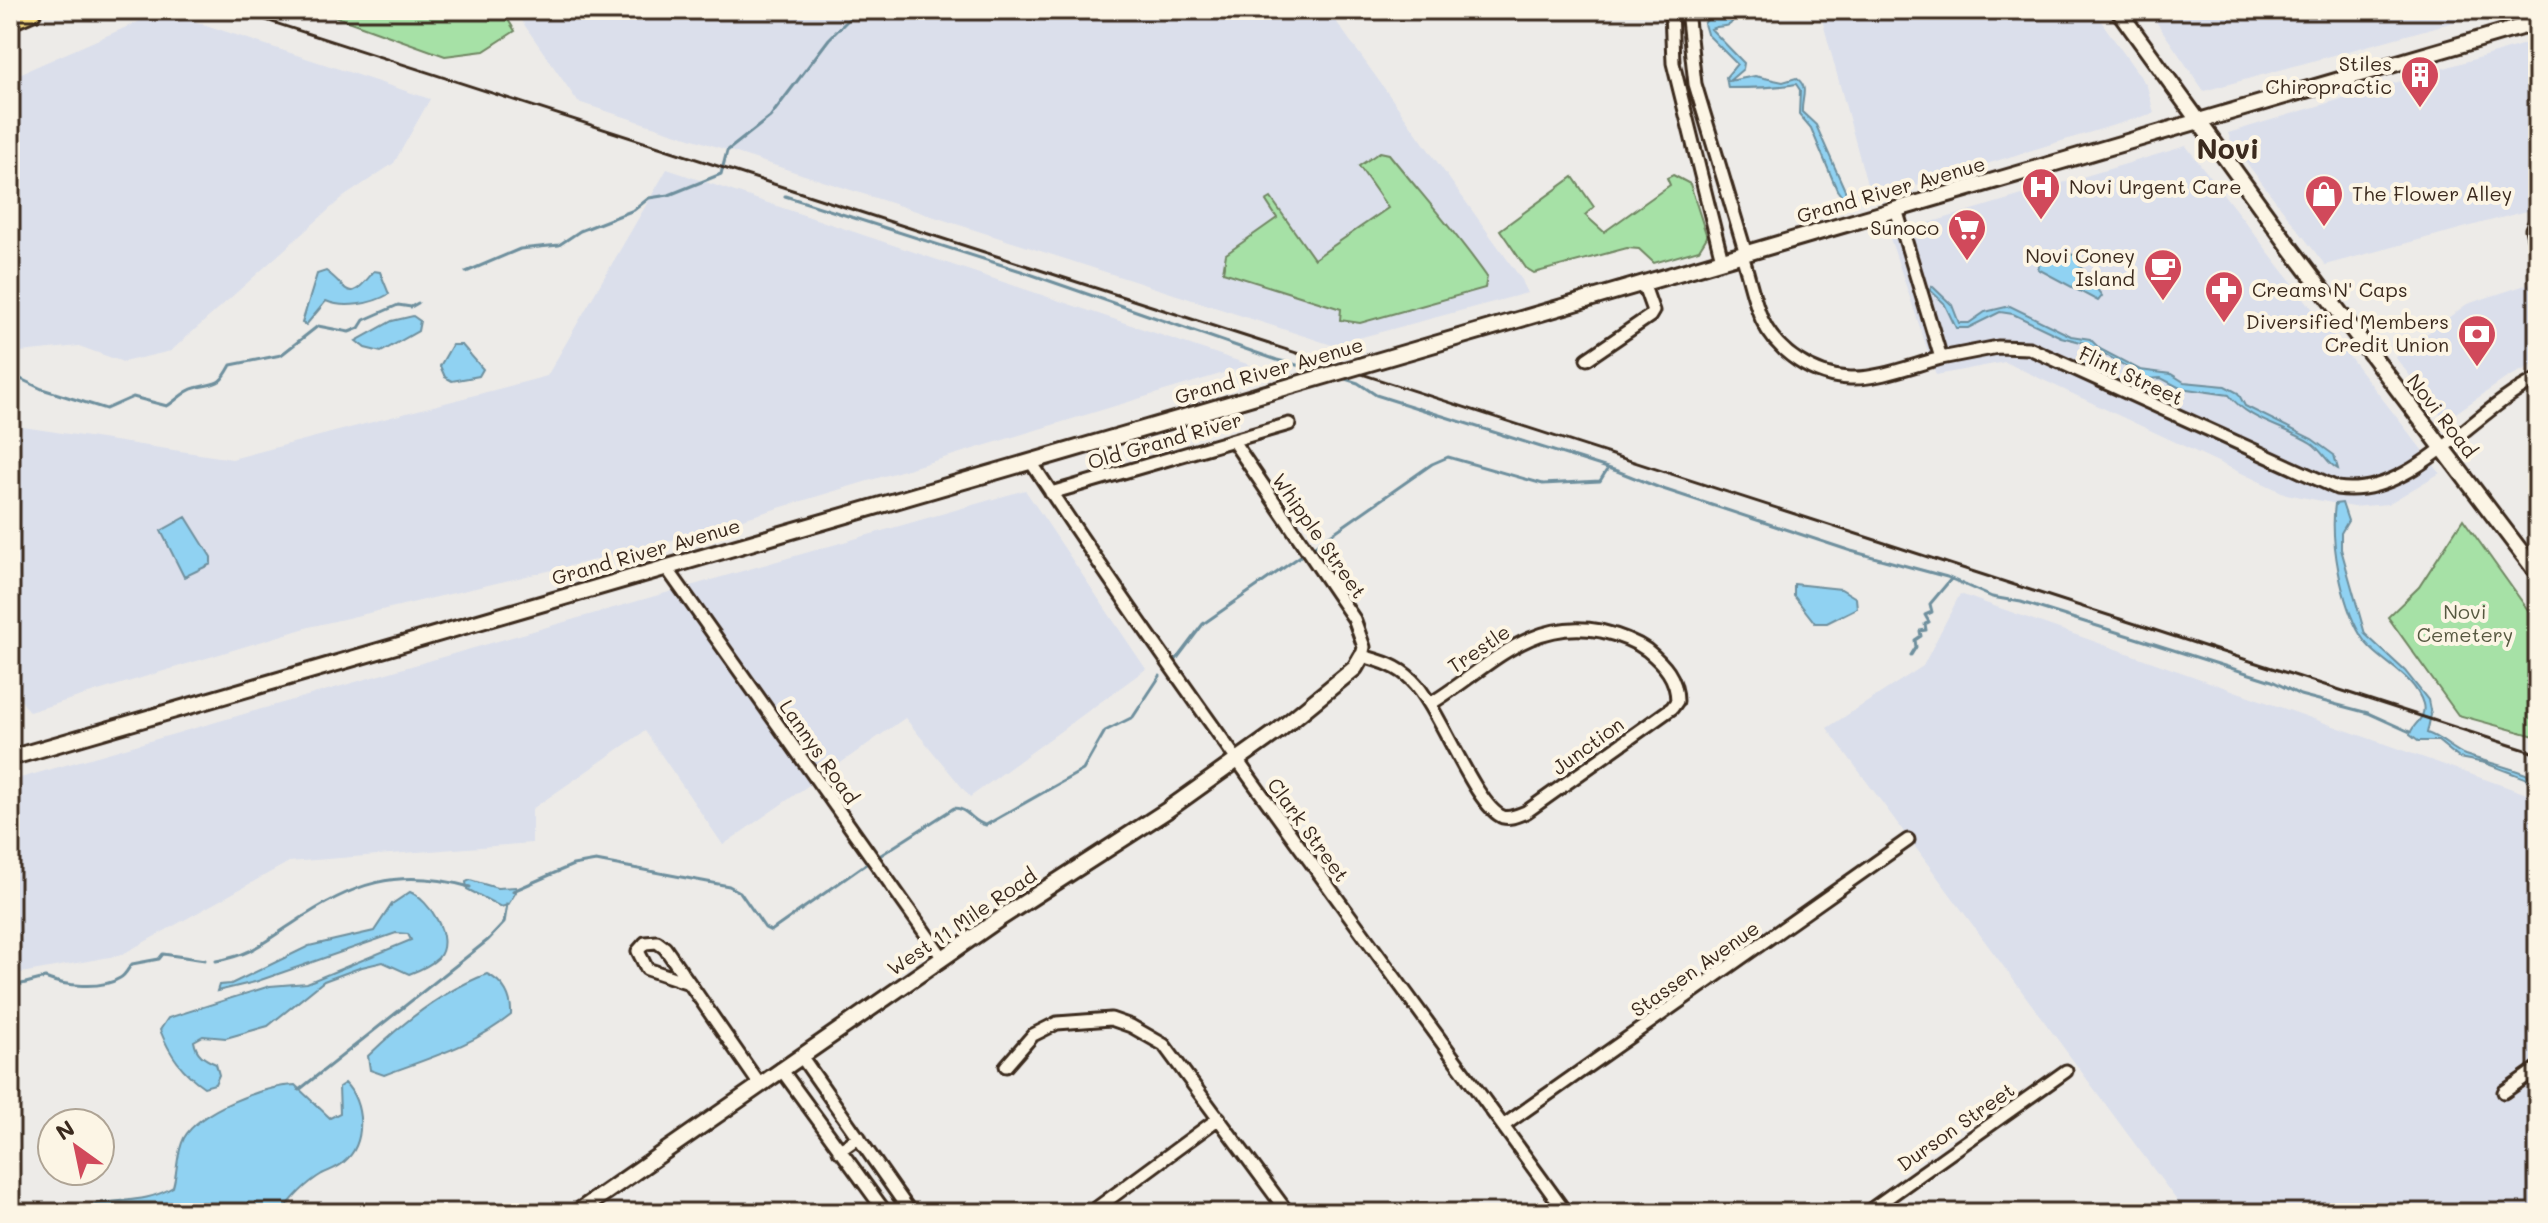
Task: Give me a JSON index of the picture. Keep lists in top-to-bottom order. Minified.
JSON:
{"streets":{"main road":["Grand River Avenue","Novi Road","West 11 Mile Road"],"street":["Flint Street","Old Grand River","Whipple Street","Trestle","Junction","Lannys Road","Clark Street","Stassen Avenue","Durson Street"]},"crossings":[["Grand River Avenue","Flint Street"],["Grand River Avenue","Novi Road"],["Grand River Avenue","Lannys Road"],["Grand River Avenue","Clark Street"],["Flint Street","Novi Road"],["Old Grand River","Whipple Street"],["Old Grand River","Clark Street"],["Whipple Street","West 11 Mile Road"],["Trestle","Junction"],["Lannys Road","West 11 Mile Road"],["Clark Street","West 11 Mile Road"],["Clark Street","Stassen Avenue"]],"districts":["Novi"],"parks":["Novi Cemetery"],"places":{"building":["Stiles Chiropractic"],"hospital":["Novi Urgent Care"],"shop":["The Flower Alley"],"supermarket":["Sunoco"],"cafe":["Novi Coney Island"],"pharmacy":["Creams N' Caps"],"bank":["Diversified Members Credit Union"]},"north":"top left"}
